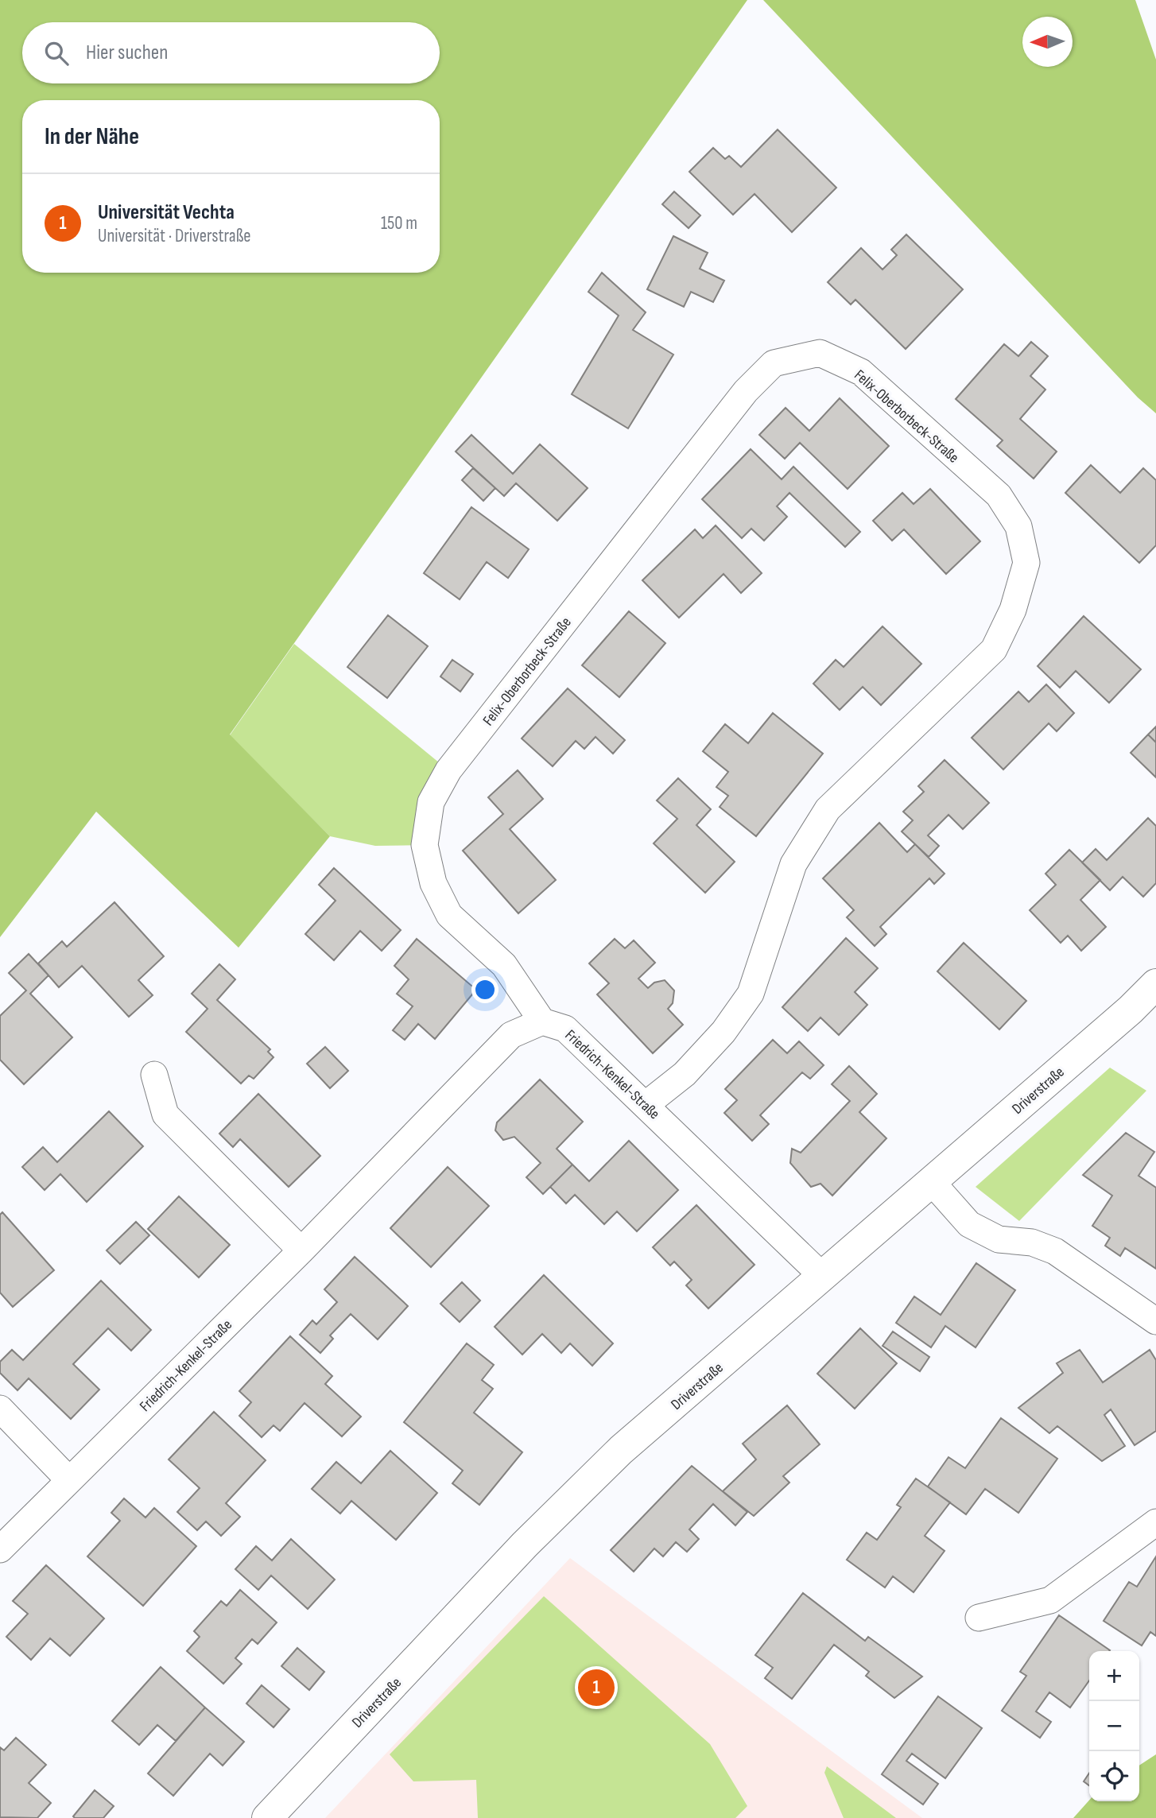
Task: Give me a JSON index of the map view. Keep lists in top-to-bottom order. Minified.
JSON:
{"streets":{"street":["Felix-Oberborbeck-Straße","Friedrich-Kenkel-Straße","Driverstraße"]},"crossings":[["Felix-Oberborbeck-Straße","Friedrich-Kenkel-Straße"],["Friedrich-Kenkel-Straße","Driverstraße"]],"north":"left","page":{"search":"Hier suchen","heading":"In der Nähe","list":[{"mark":"1","name":"Universität Vechta","note":"Universität · Driverstraße","value":"150 m"}],"map_buttons":["+","−"],"pins":"1"}}
